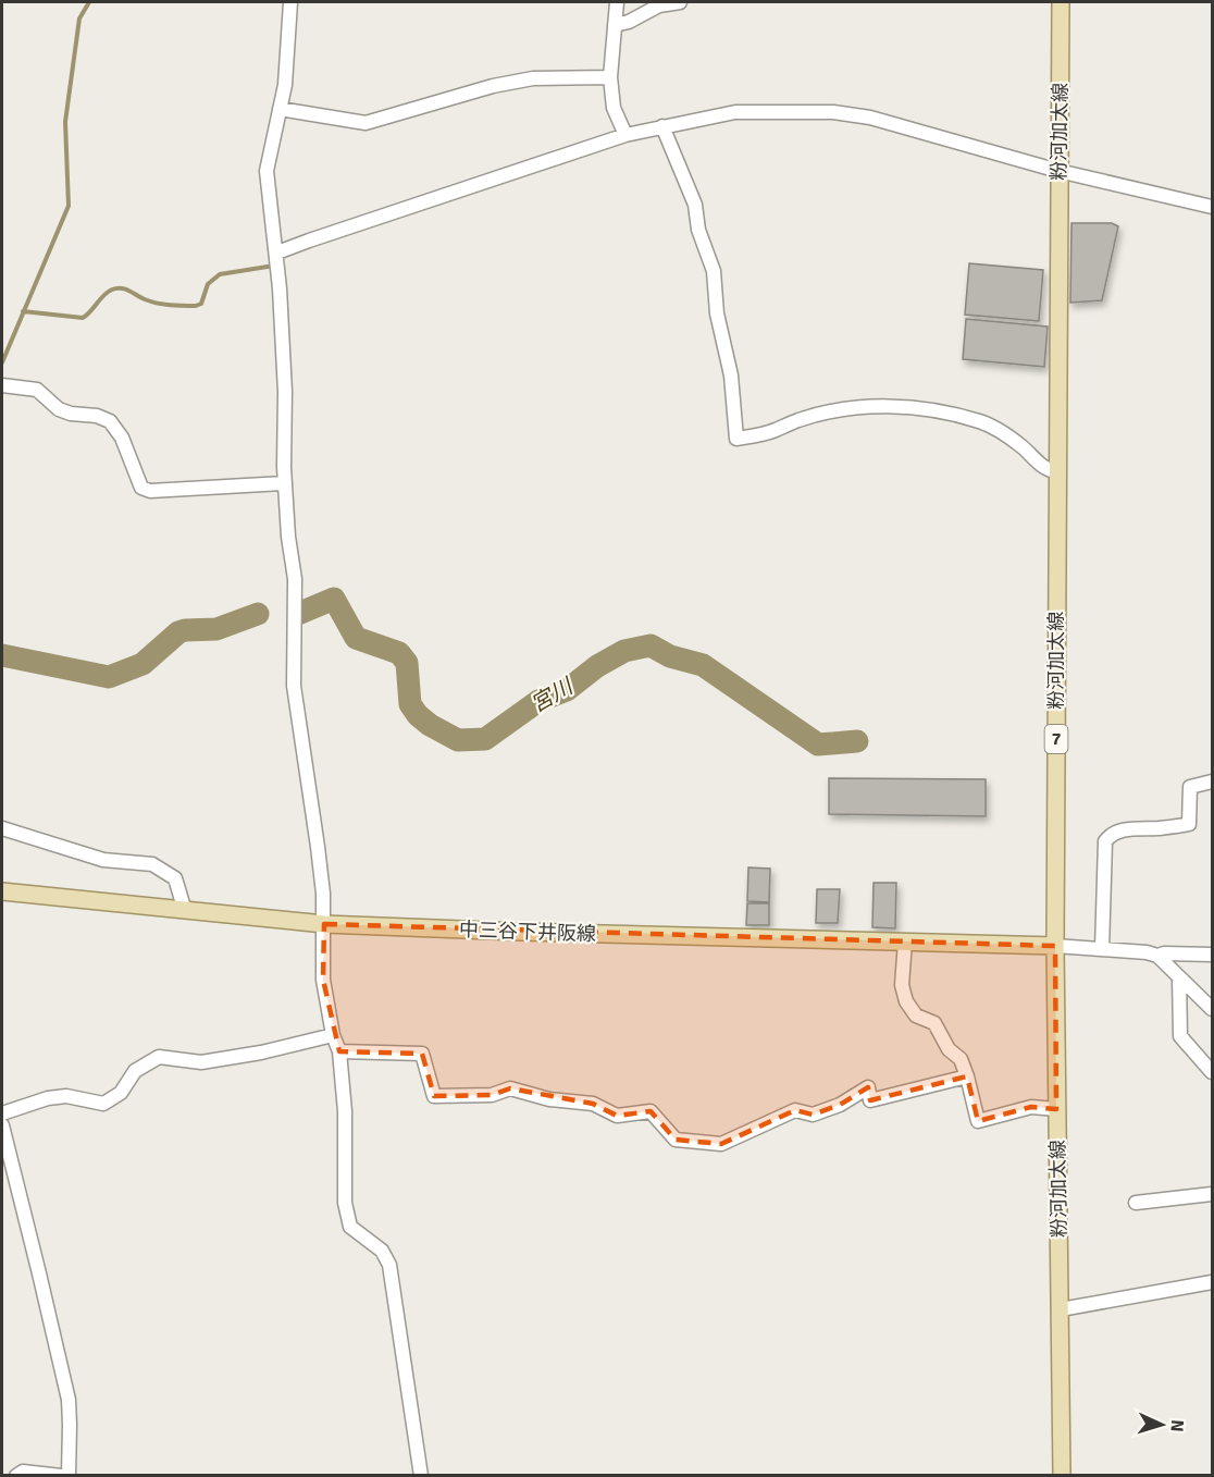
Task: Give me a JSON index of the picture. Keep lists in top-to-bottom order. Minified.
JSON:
{"streets":{"main road":["粉河加太線","7","中三谷下井阪線"]},"crossings":[["粉河加太線","中三谷下井阪線"]],"water":["宮川"],"north":"right"}
